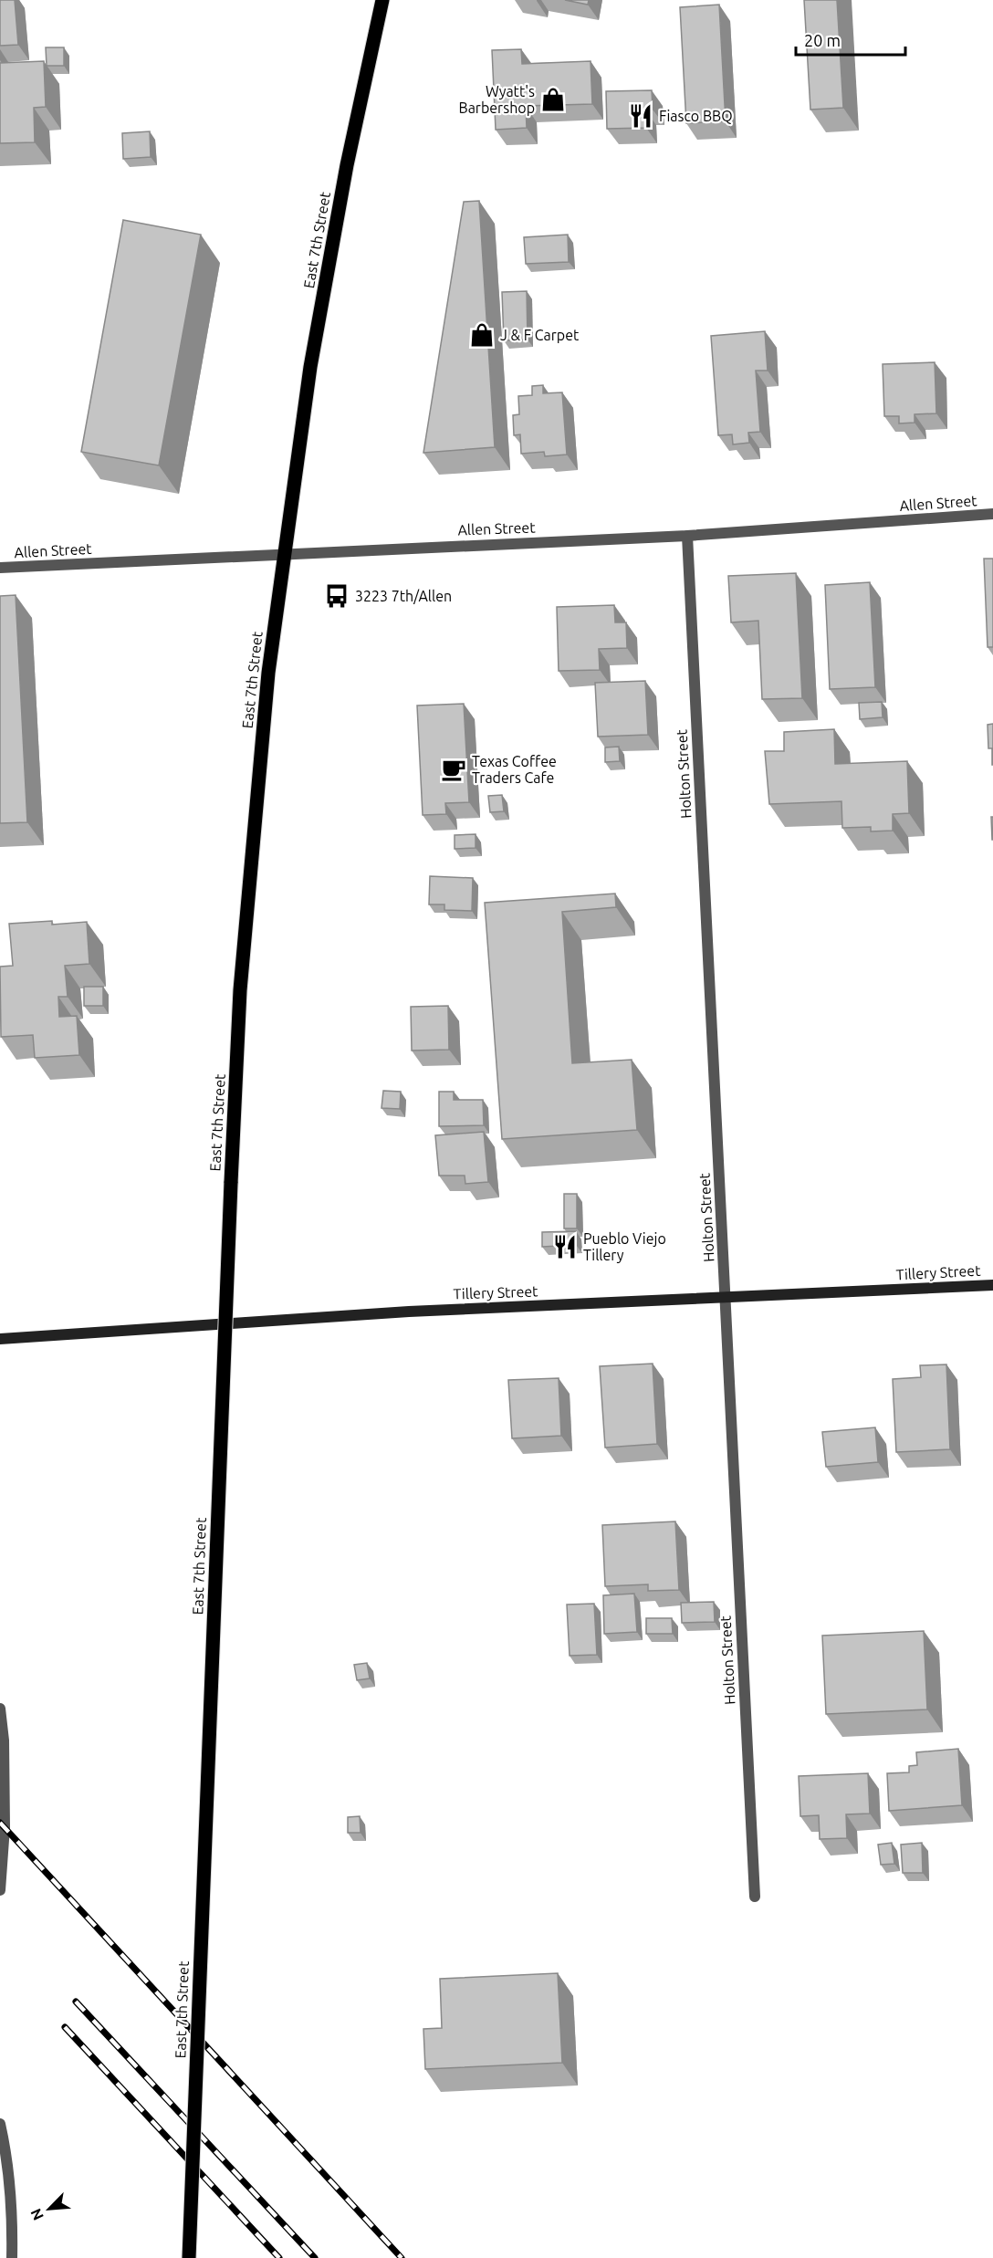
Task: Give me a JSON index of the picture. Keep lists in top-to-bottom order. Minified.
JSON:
{"streets":{"main road":["East 7th Street"],"street":["Allen Street","Holton Street","Tillery Street"]},"crossings":[["East 7th Street","Allen Street"],["Allen Street","Holton Street"],["Holton Street","Tillery Street"]],"places":{"shop":["Wyatt's Barbershop","J & F Carpet"],"restaurant":["Fiasco BBQ","Pueblo Viejo Tillery"],"bus stop":["3223 7th/Allen"],"cafe":["Texas Coffee Traders Cafe"]},"scale_bar":"20 m","north":"bottom left"}
